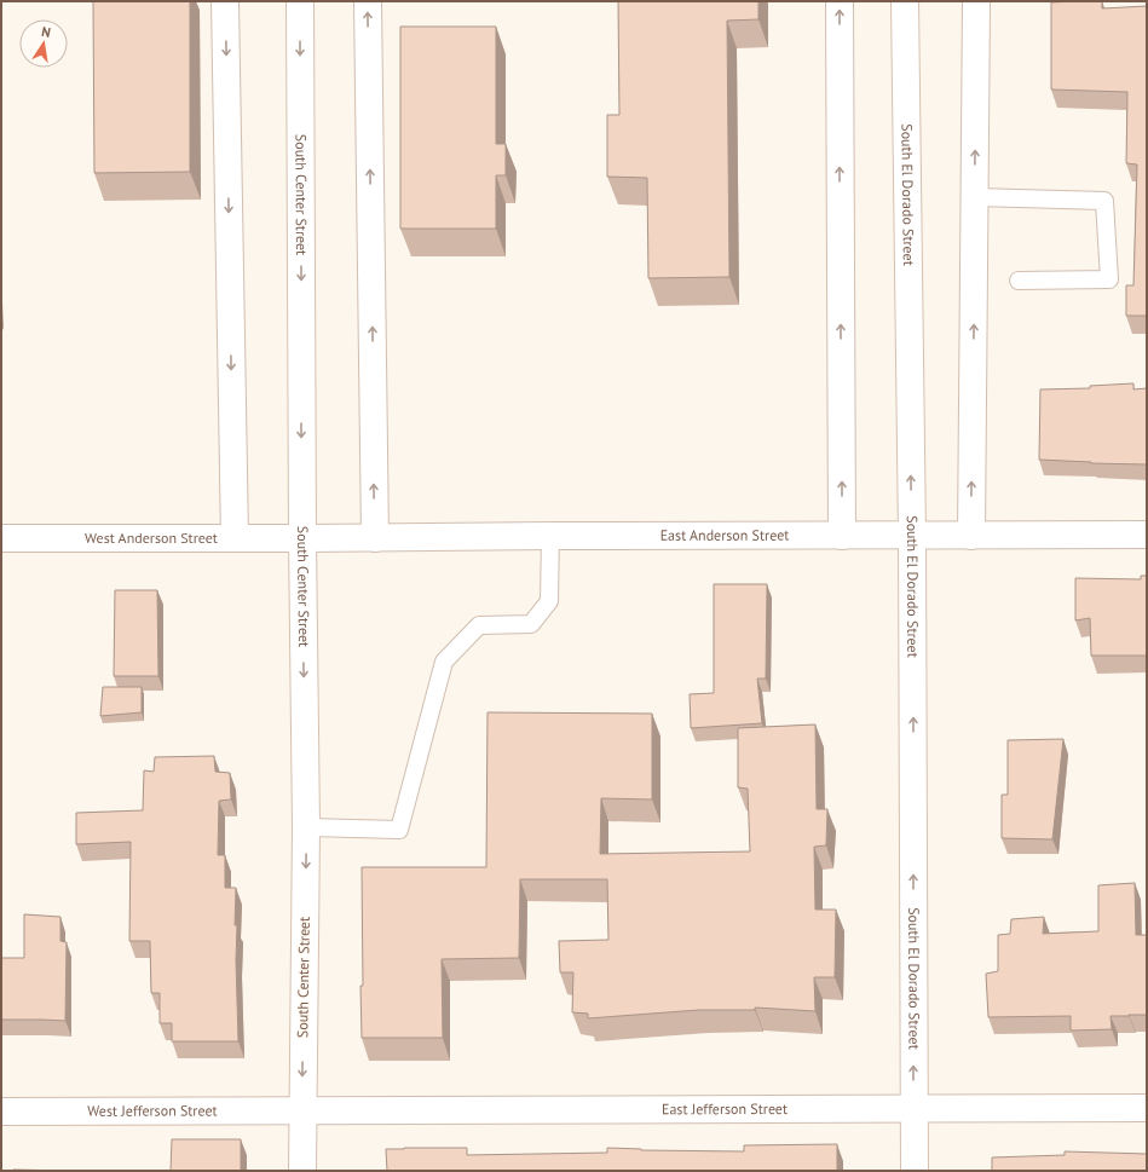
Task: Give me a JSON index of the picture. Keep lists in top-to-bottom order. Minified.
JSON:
{"streets":{"street":["South Center Street","South El Dorado Street","East Anderson Street","West Anderson Street","East Jefferson Street","West Jefferson Street"]},"crossings":[["South Center Street","East Anderson Street"],["South Center Street","West Anderson Street"],["South Center Street","East Jefferson Street"],["South Center Street","West Jefferson Street"],["South El Dorado Street","East Anderson Street"],["South El Dorado Street","East Jefferson Street"],["East Anderson Street","West Anderson Street"],["East Jefferson Street","West Jefferson Street"]],"north":"top"}
